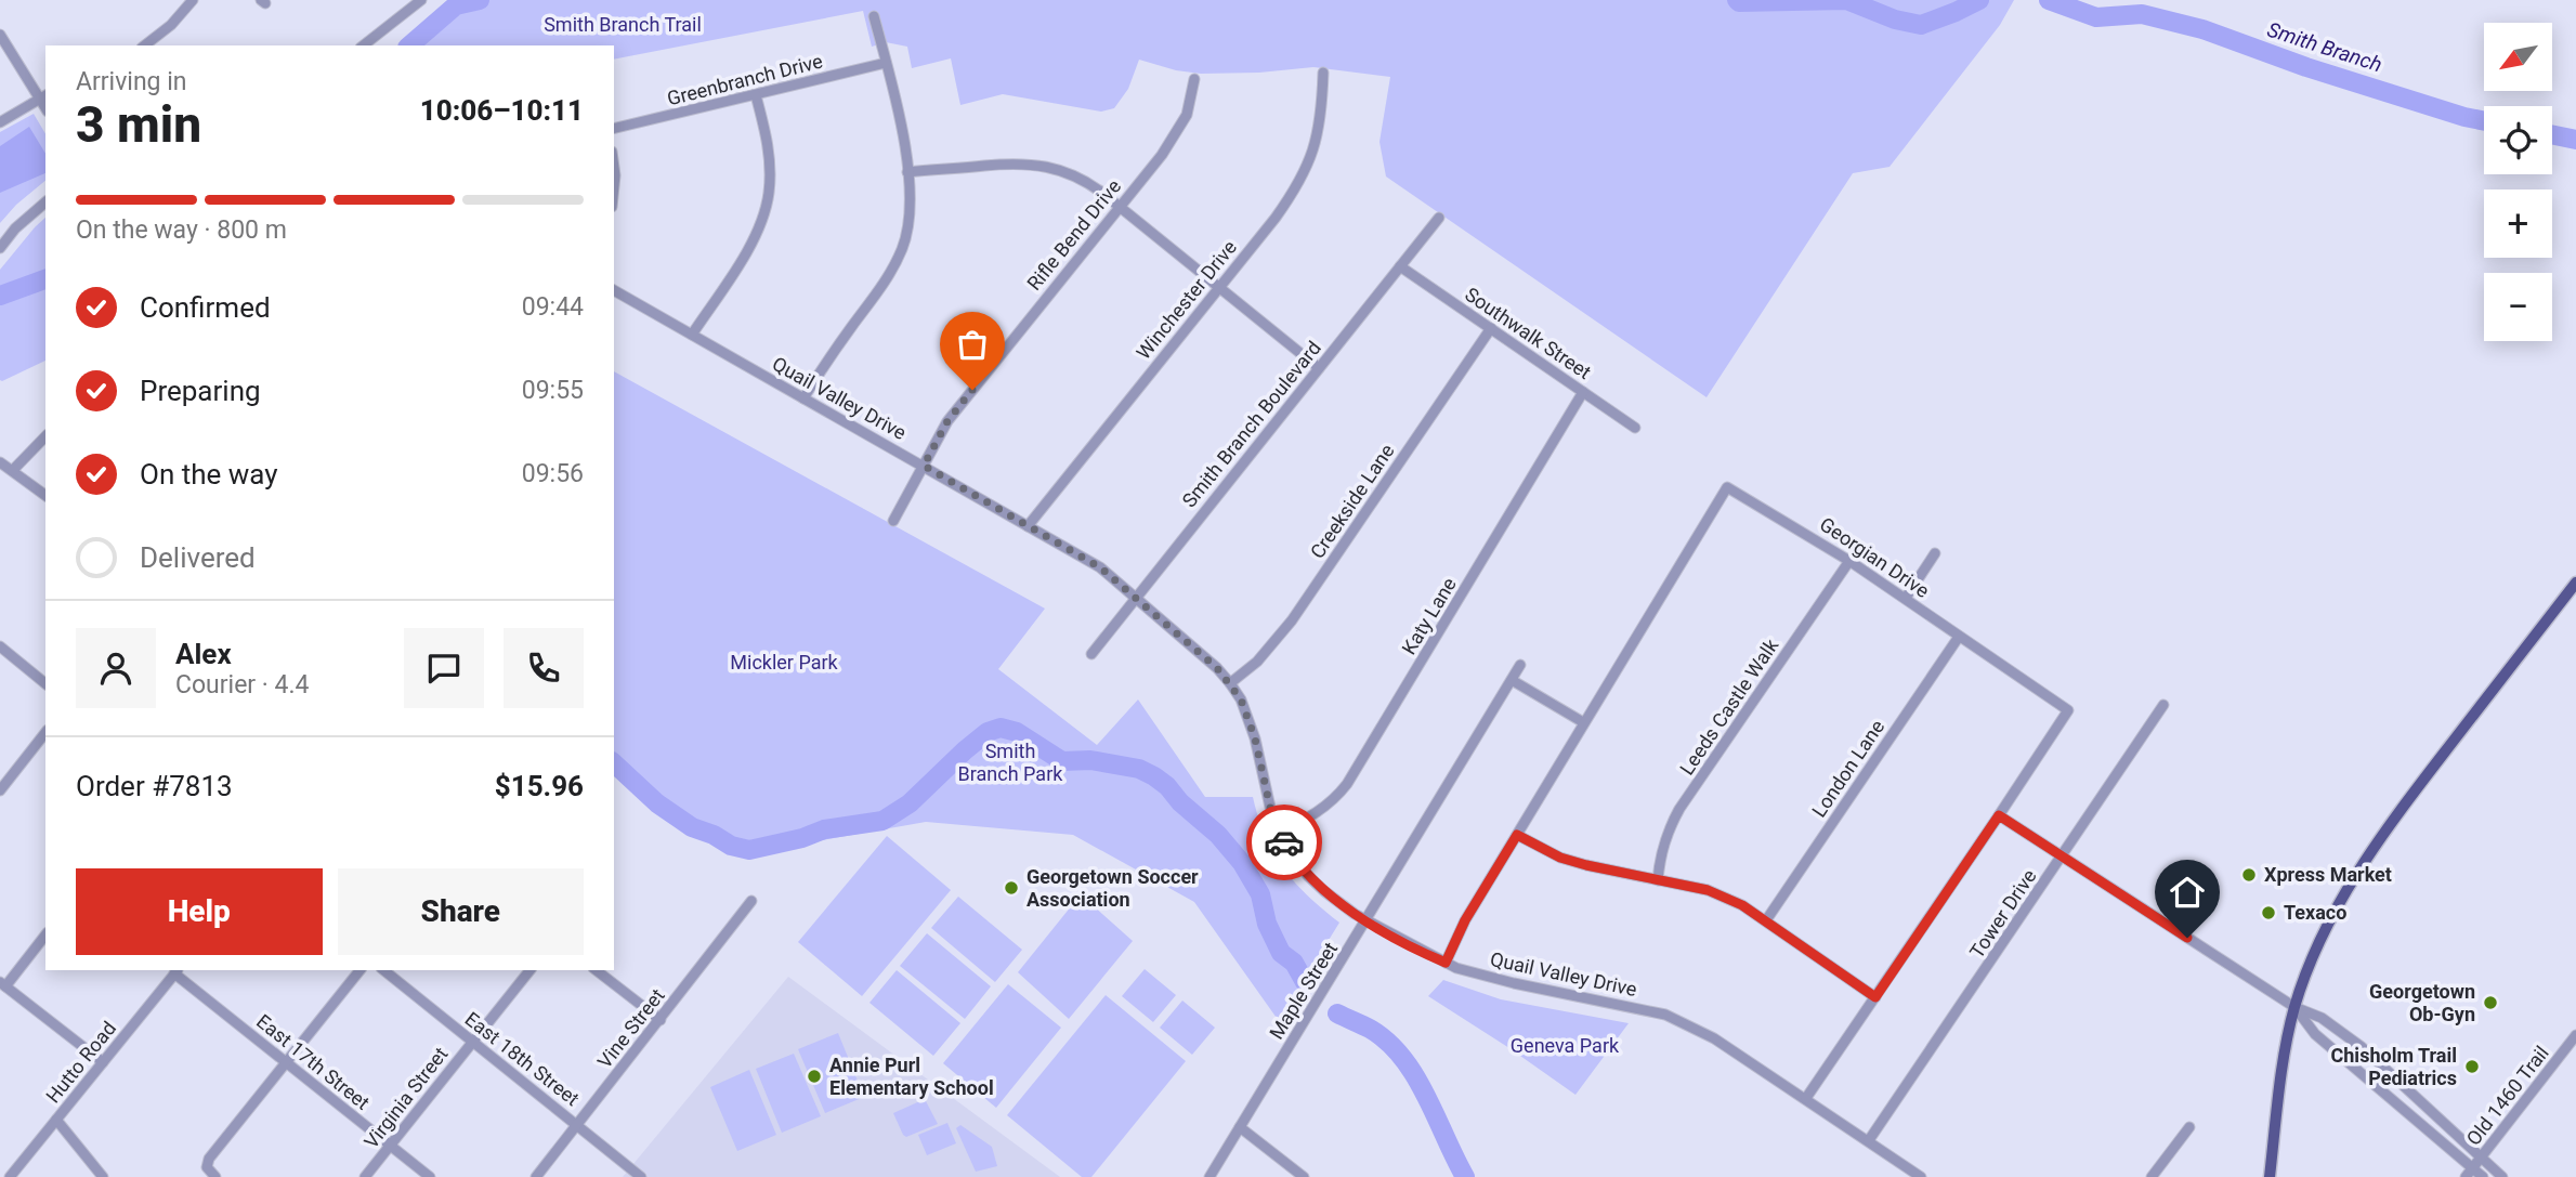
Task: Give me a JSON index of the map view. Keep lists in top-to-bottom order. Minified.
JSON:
{"streets":{"street":["Greenbranch Drive","Rifle Bend Drive","Winchester Drive","Southwalk Street","Quail Valley Drive","Smith Branch Boulevard","Creekside Lane","Georgian Drive","Katy Lane","Leeds Castle Walk","London Lane","Tower Drive","Maple Street","Vine Street","East 18th Street","Hutto Road","East 17th Street","Old 1460 Trail","Virginia Street"]},"crossings":[["Rifle Bend Drive","Quail Valley Drive"],["Winchester Drive","Quail Valley Drive"],["Southwalk Street","Smith Branch Boulevard"],["Southwalk Street","Creekside Lane"],["Southwalk Street","Katy Lane"],["Quail Valley Drive","Smith Branch Boulevard"],["Quail Valley Drive","Creekside Lane"],["Quail Valley Drive","Georgian Drive"],["Quail Valley Drive","Katy Lane"],["Quail Valley Drive","Tower Drive"],["Quail Valley Drive","Maple Street"],["Georgian Drive","Leeds Castle Walk"],["Georgian Drive","London Lane"],["Vine Street","East 18th Street"],["East 18th Street","Virginia Street"],["Hutto Road","East 17th Street"],["East 17th Street","Virginia Street"]],"water":["Smith Branch"],"parks":["Smith Branch Trail","Mickler Park","Smith Branch Park","Geneva Park"],"places":["Xpress Market","Georgetown Soccer Association","Texaco","Georgetown Ob-Gyn","Chisholm Trail Pediatrics","Annie Purl Elementary School"],"north":"bottom left","page":{"map_buttons":["+","−"],"heading":["3 min","Arriving in","10:06–10:11"],"panel":["Alex","Courier · 4.4","Order #7813","$15.96"],"bar":"On the way · 800 m","list":[["Confirmed","09:44"],["Preparing","09:55"],["On the way","09:56"],"Delivered"],"buttons":["Help","Share"]}}
